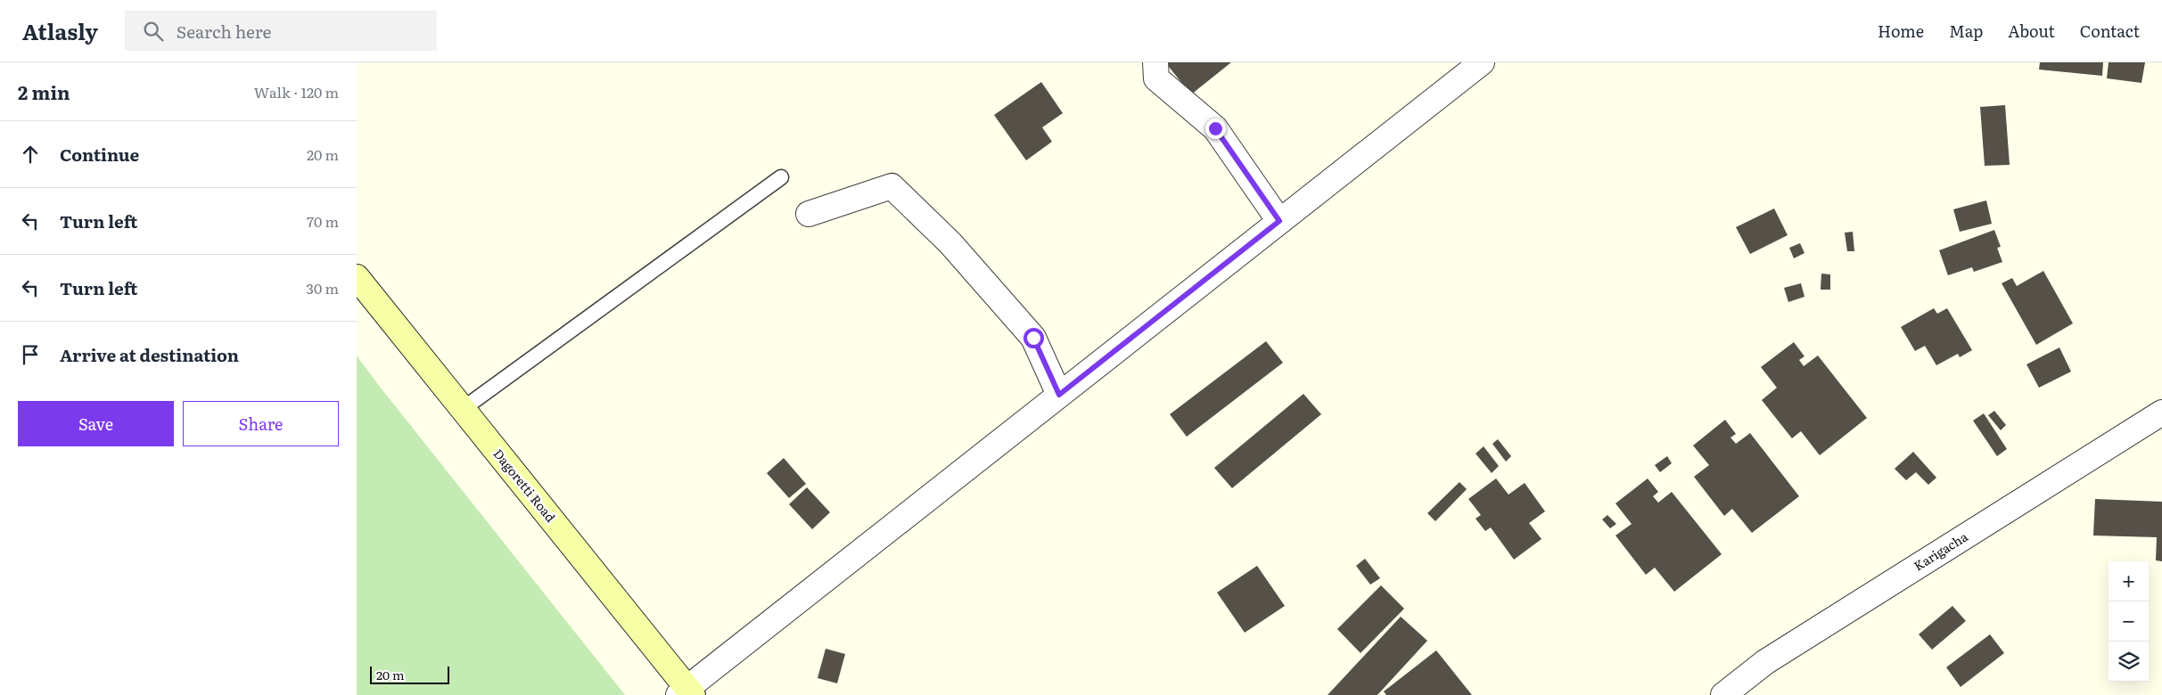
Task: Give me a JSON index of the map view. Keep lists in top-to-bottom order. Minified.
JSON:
{"streets":{"main road":["Dagoretti Road"],"street":["Karigacha"]},"scale_bar":"20 m","page":{"header":"Atlasly","search":"Search here","nav":["Home","Map","About","Contact"],"heading":["2 min","Walk · 120 m"],"list":[["Continue","20 m"],["Turn left","70 m"],["Turn left","30 m"],"Arrive at destination"],"buttons":["Save","Share"],"map_buttons":["+","−"],"scale":"20 m"}}
